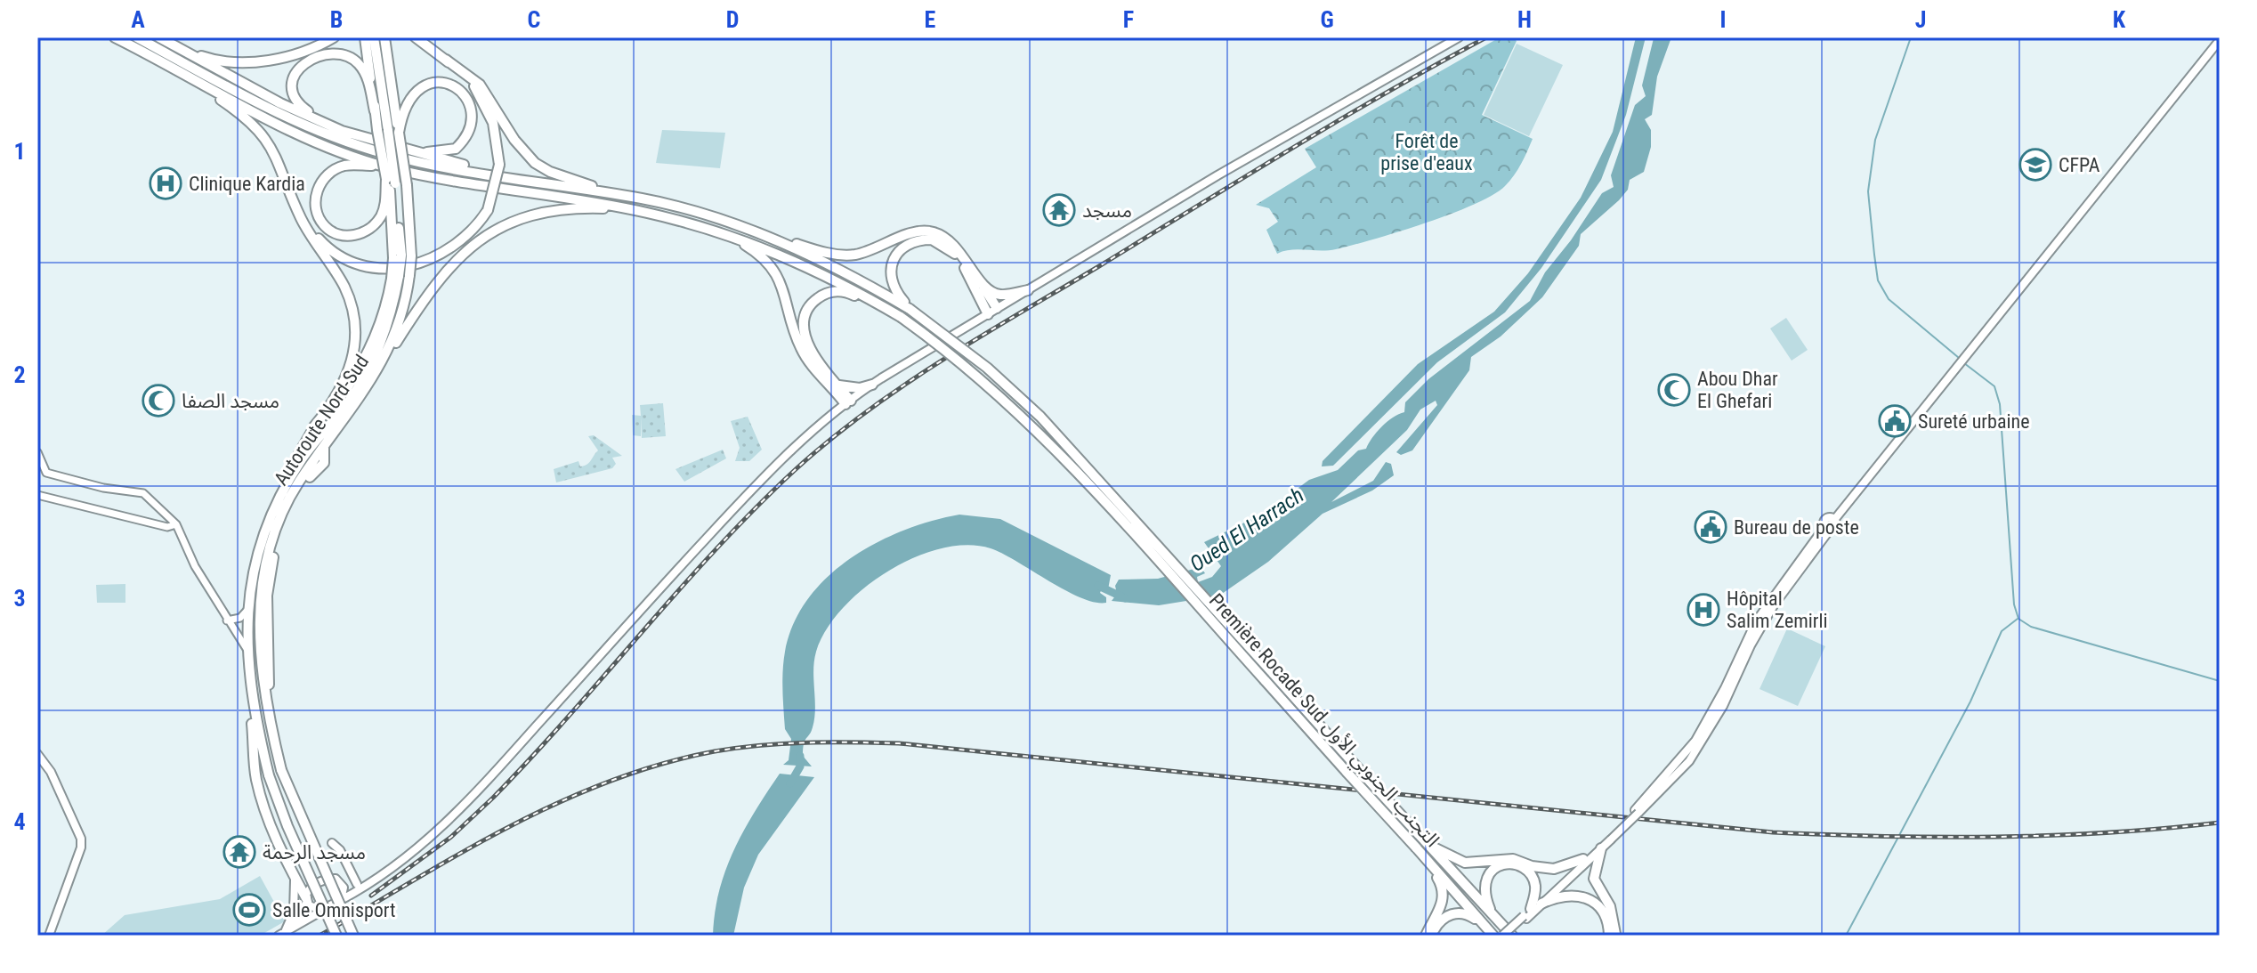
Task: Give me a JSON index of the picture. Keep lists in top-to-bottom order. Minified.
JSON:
{"streets":{"highway":["Autoroute Nord-Sud","Première Rocade Sud التجنب الجنوبي الأول"]},"water":["Oued El Harrach"],"parks":["Forêt de prise d'eaux"],"places":{"school or university":["CFPA"],"hospital":["Clinique Kardia","Hôpital Salim Zemirli"],"temple":["مسجد","مسجد الرحمة"],"mosque":["Abou Dhar El Ghefari","مسجد الصفا"],"public building":["Sureté urbaine","Bureau de poste"],"sports":["Salle Omnisport"]},"grid":{"columns":["A","B","C","D","E","F","G","H","I","J","K"],"rows":["1","2","3","4"]}}
